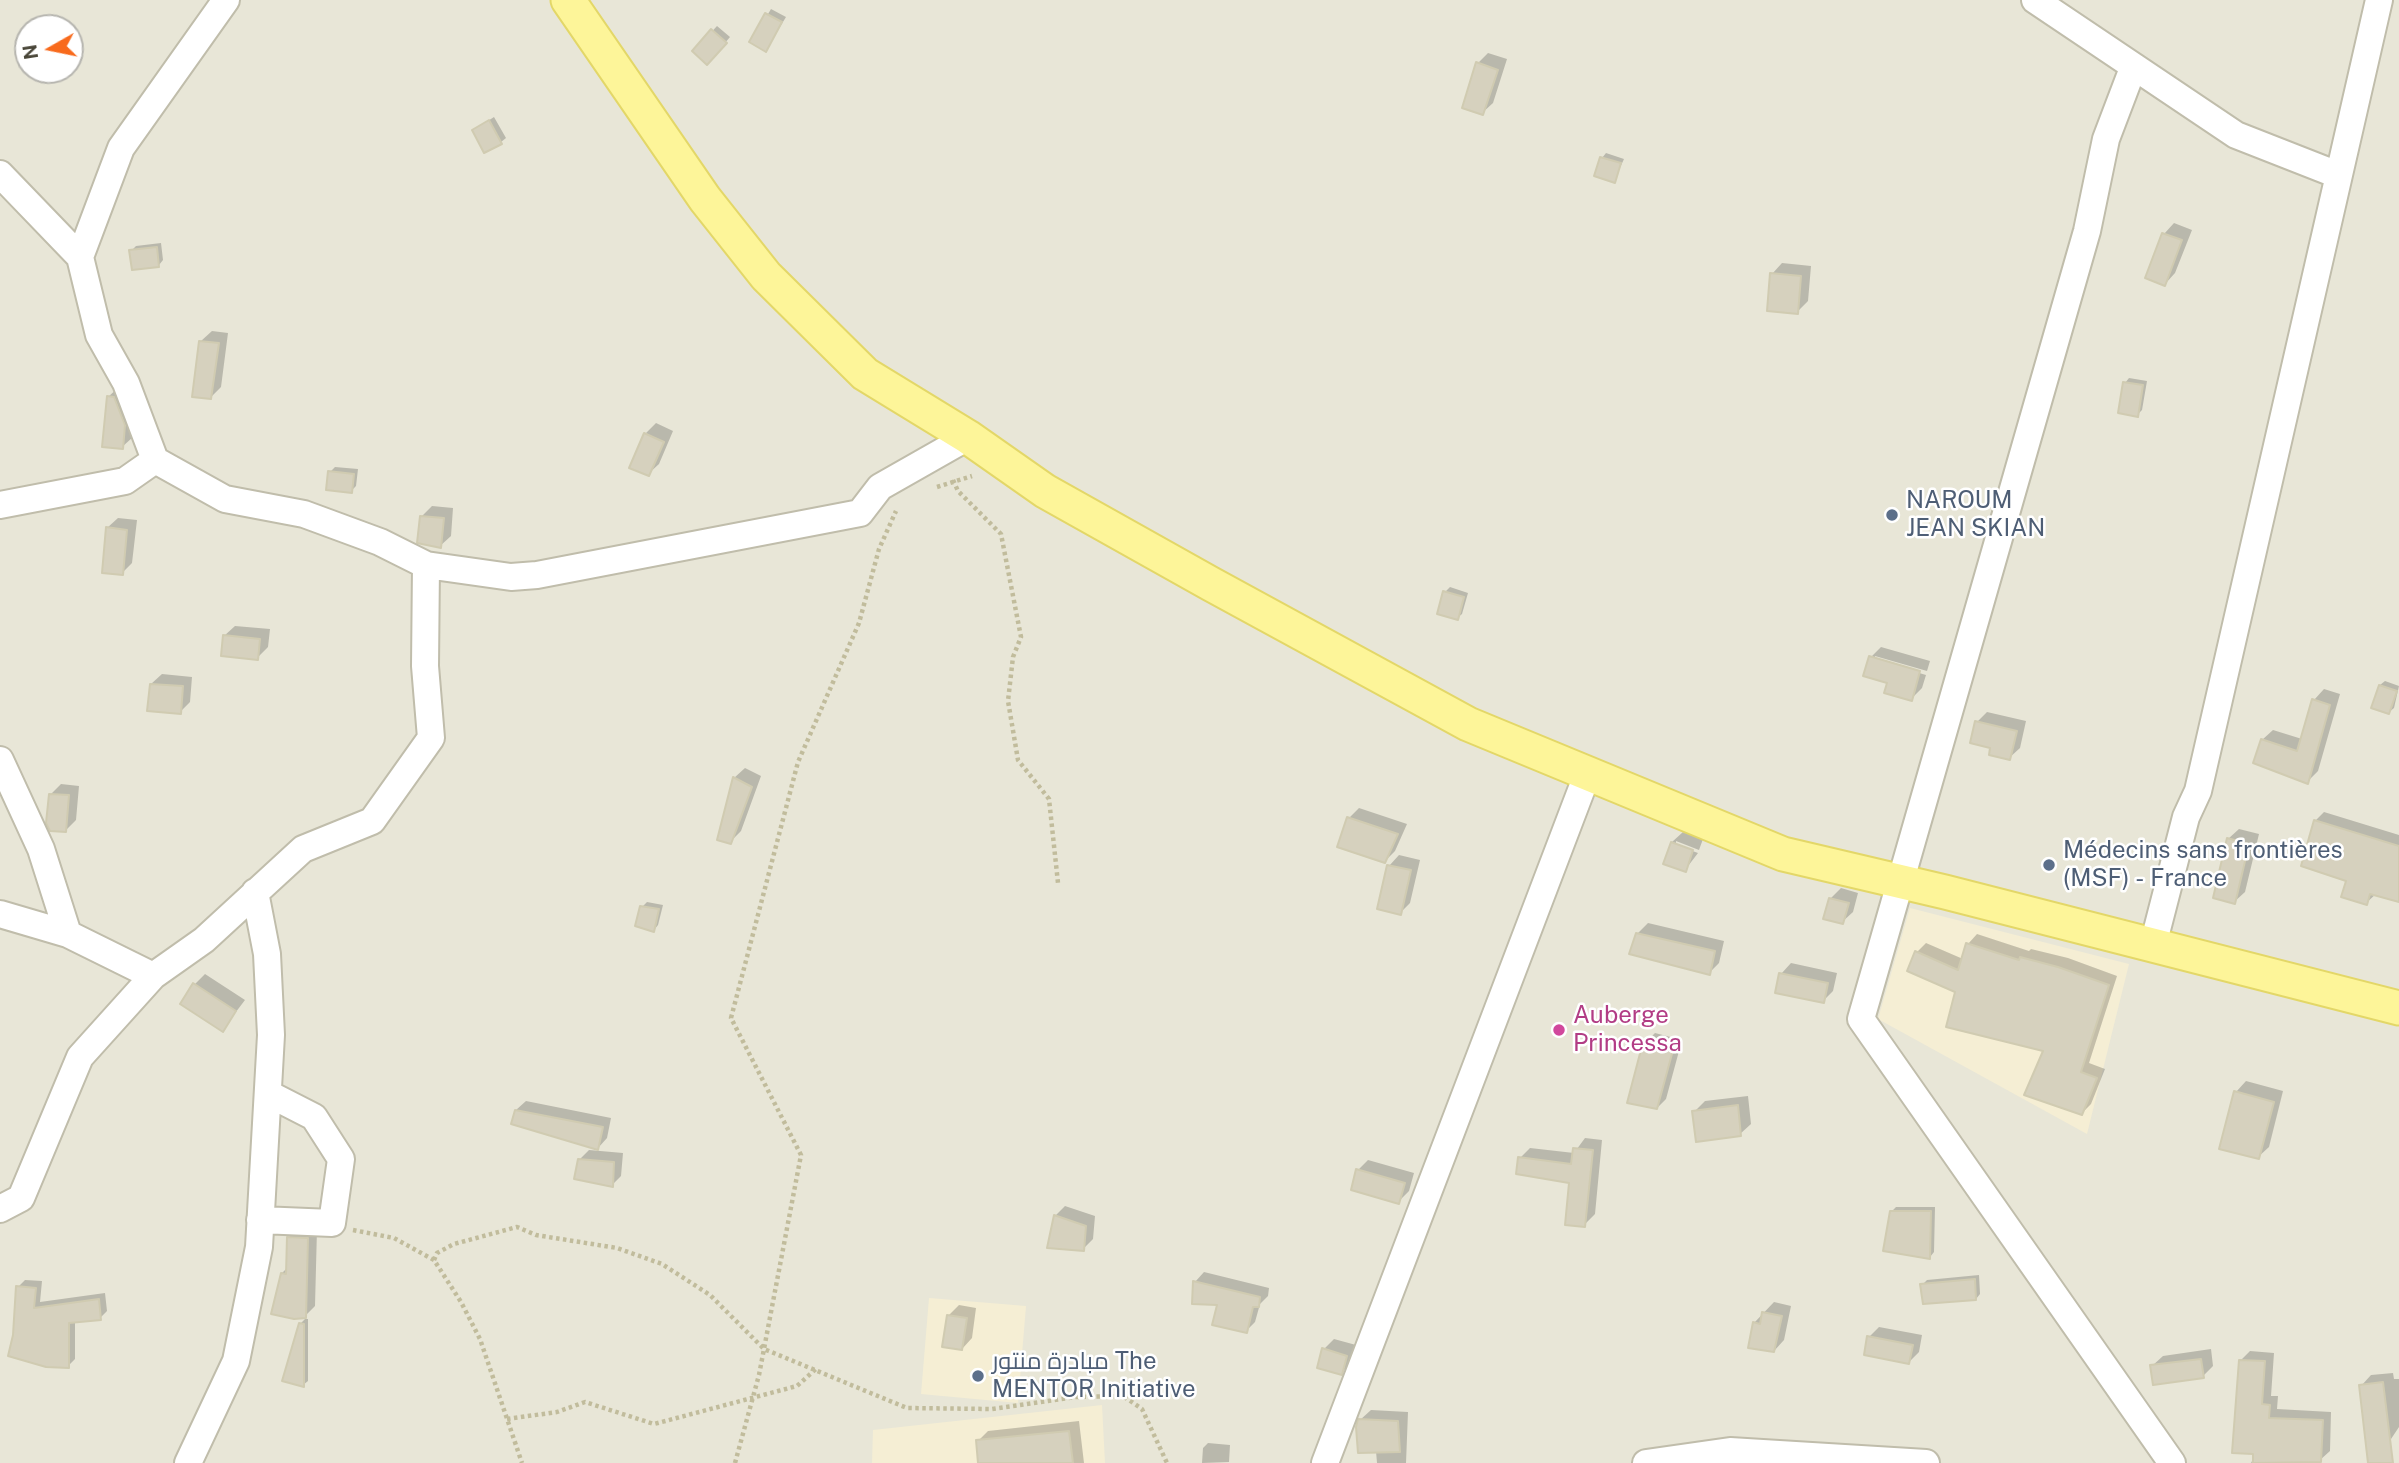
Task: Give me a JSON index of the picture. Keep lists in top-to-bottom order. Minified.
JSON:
{"places":["NAROUM JEAN SKIAN","Médecins sans frontières (MSF) - France","Auberge Princessa","مبادرة منتور The MENTOR Initiative"],"north":"left"}
